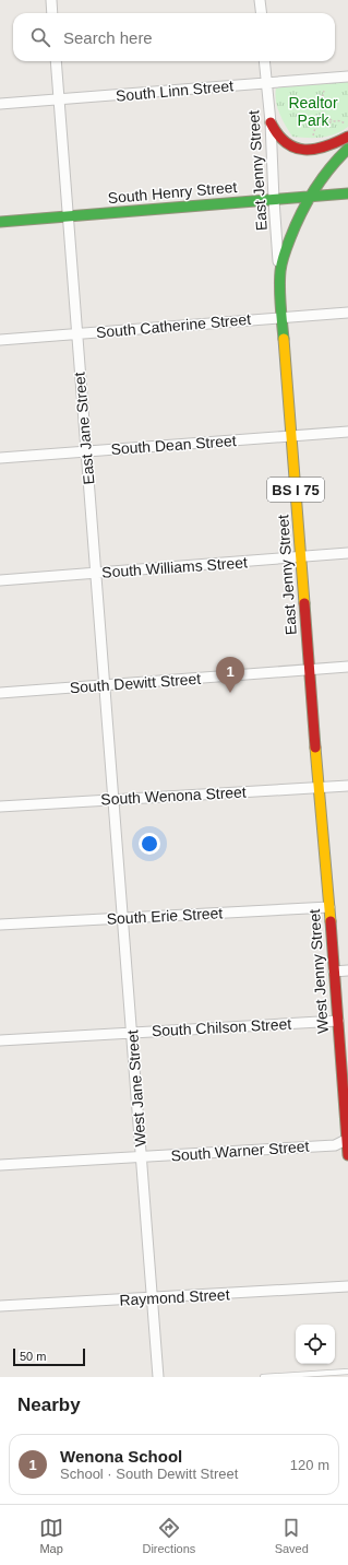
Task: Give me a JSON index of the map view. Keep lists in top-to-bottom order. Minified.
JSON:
{"streets":{"main road":["East Jenny Street","South Henry Street","BS I 75","West Jenny Street"],"street":["South Linn Street","South Catherine Street","East Jane Street","South Dean Street","South Williams Street","South Dewitt Street","South Wenona Street","South Erie Street","South Chilson Street","West Jane Street","South Warner Street","Raymond Street"]},"crossings":[["South Linn Street","East Jenny Street"],["South Linn Street","East Jane Street"],["East Jenny Street","South Henry Street"],["East Jenny Street","South Catherine Street"],["East Jenny Street","South Dean Street"],["East Jenny Street","BS I 75"],["East Jenny Street","South Williams Street"],["East Jenny Street","South Dewitt Street"],["East Jenny Street","South Wenona Street"],["East Jenny Street","West Jenny Street"],["South Henry Street","East Jane Street"],["South Henry Street","BS I 75"],["South Catherine Street","East Jane Street"],["East Jane Street","South Dean Street"],["East Jane Street","South Williams Street"],["East Jane Street","South Dewitt Street"],["East Jane Street","South Wenona Street"],["East Jane Street","West Jane Street"],["South Wenona Street","West Jenny Street"],["South Wenona Street","West Jane Street"],["South Erie Street","West Jenny Street"],["South Erie Street","West Jane Street"],["West Jenny Street","South Chilson Street"],["West Jenny Street","South Warner Street"],["South Chilson Street","West Jane Street"],["West Jane Street","South Warner Street"],["West Jane Street","Raymond Street"]],"parks":["Realtor Park"],"scale_bar":"50 m","page":{"search":"Search here","pins":"1","scale":"50 m","heading":"Nearby","list":[{"mark":"1","name":"Wenona School","note":"School · South Dewitt Street","value":"120 m"}],"nav":["Map","Directions","Saved"]}}
